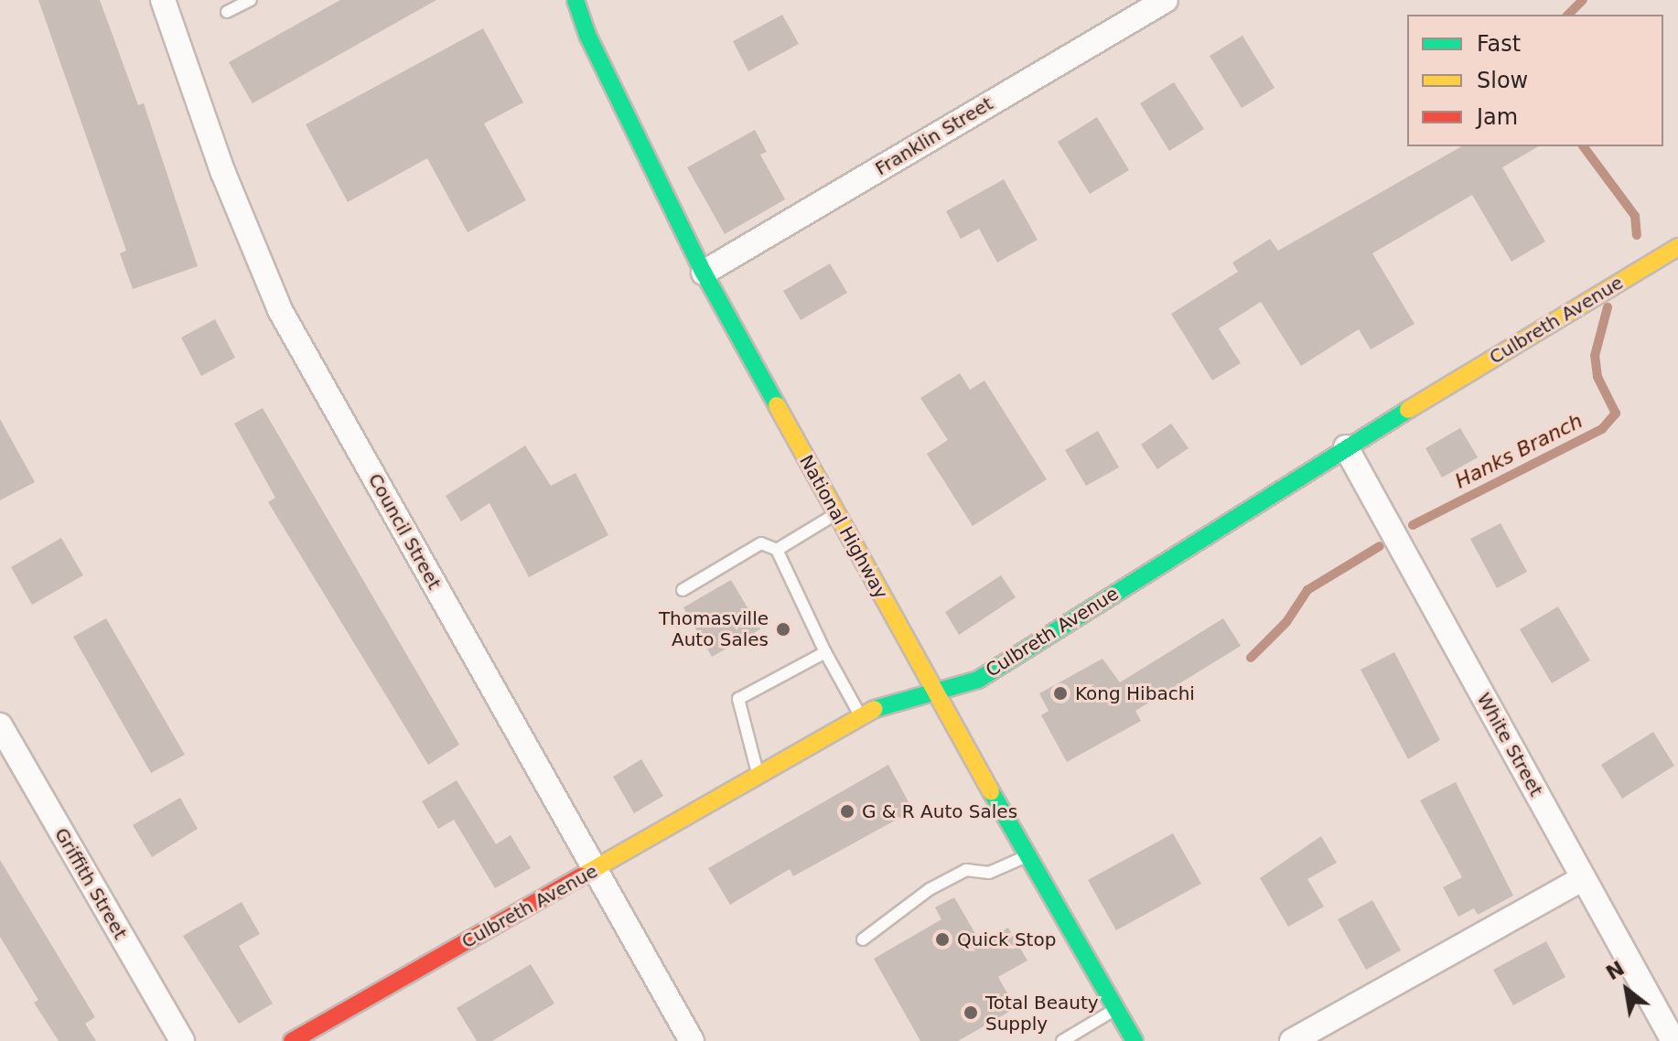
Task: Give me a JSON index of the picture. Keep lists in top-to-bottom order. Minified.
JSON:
{"streets":{"street":["Franklin Street","Culbreth Avenue","National Highway","Council Street","White Street","Griffith Street"]},"crossings":[["Franklin Street","National Highway"],["Culbreth Avenue","National Highway"],["Culbreth Avenue","Council Street"],["Culbreth Avenue","White Street"]],"water":["Hanks Branch"],"places":["Thomasville Auto Sales","Kong Hibachi","G & R Auto Sales","Quick Stop","Total Beauty Supply"],"legend":["Fast","Slow","Jam"],"north":"top left"}
